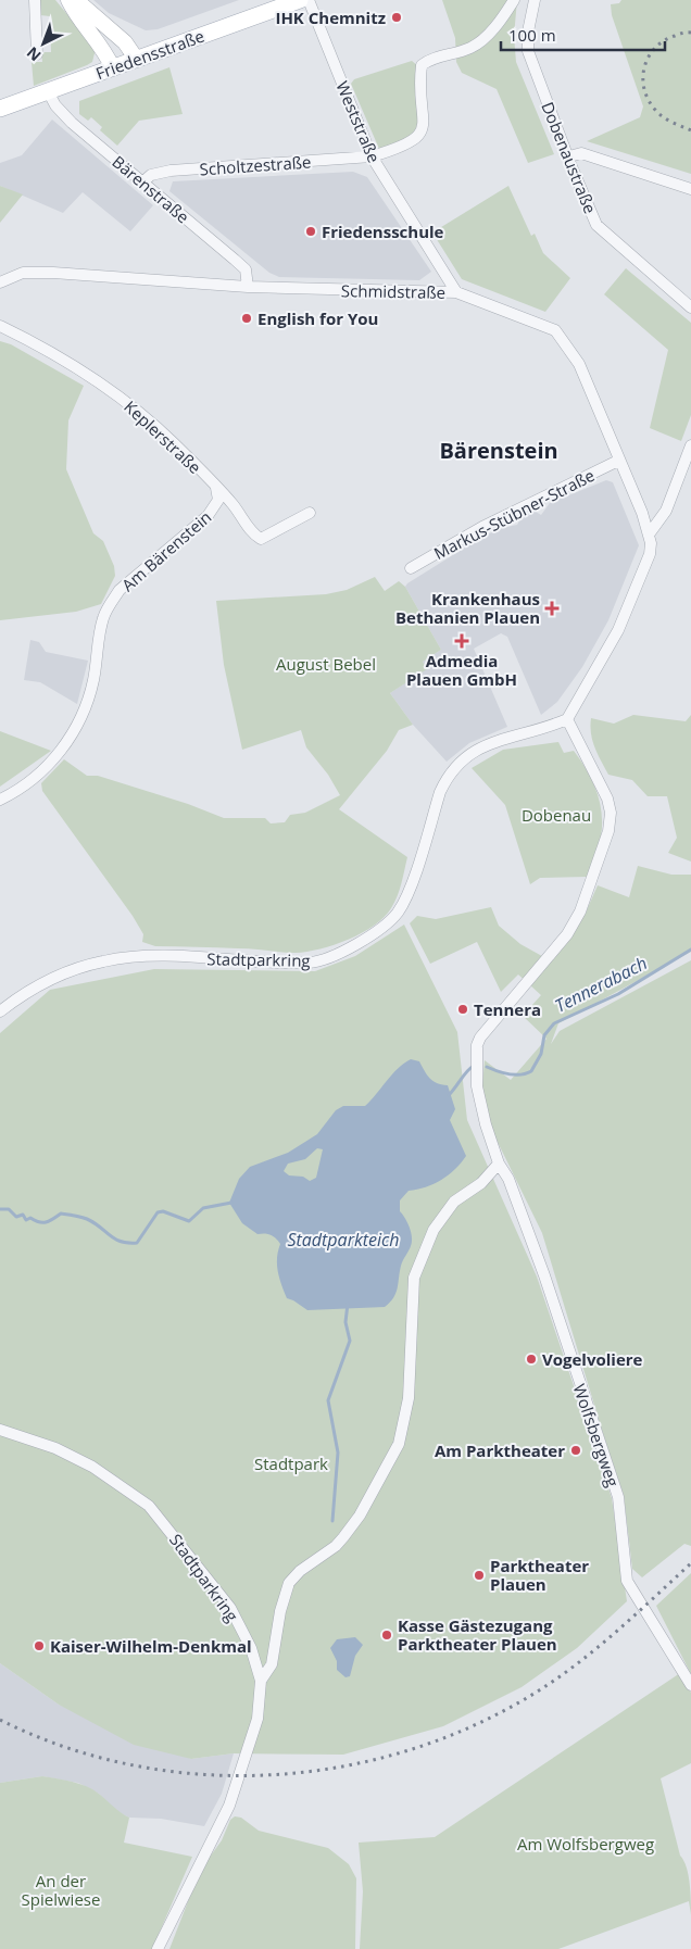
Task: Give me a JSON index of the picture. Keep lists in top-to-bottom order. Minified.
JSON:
{"streets":{"main road":["Friedensstraße"],"street":["Weststraße","Dobenaustraße","Scholtzestraße","Bärenstraße","Schmidstraße","Keplerstraße","Markus-Stübner-Straße","Am Bärenstein","Stadtparkring","Wolfsbergweg"]},"crossings":[["Friedensstraße","Bärenstraße"],["Weststraße","Scholtzestraße"],["Weststraße","Schmidstraße"],["Scholtzestraße","Bärenstraße"],["Bärenstraße","Schmidstraße"],["Schmidstraße","Markus-Stübner-Straße"],["Keplerstraße","Am Bärenstein"],["Stadtparkring","Wolfsbergweg"]],"districts":["Bärenstein"],"water":["Tennerabach","Stadtparkteich"],"parks":["August Bebel","Dobenau","Stadtpark","Am Wolfsbergweg","An der Spielwiese"],"places":{"other":["IHK Chemnitz","Friedensschule","English for You","Tennera","Vogelvoliere","Am Parktheater","Parktheater Plauen","Kasse Gästezugang Parktheater Plauen","Kaiser-Wilhelm-Denkmal"],"health":["Krankenhaus Bethanien Plauen","Admedia Plauen GmbH"]},"scale_bar":"100 m","north":"bottom left"}
